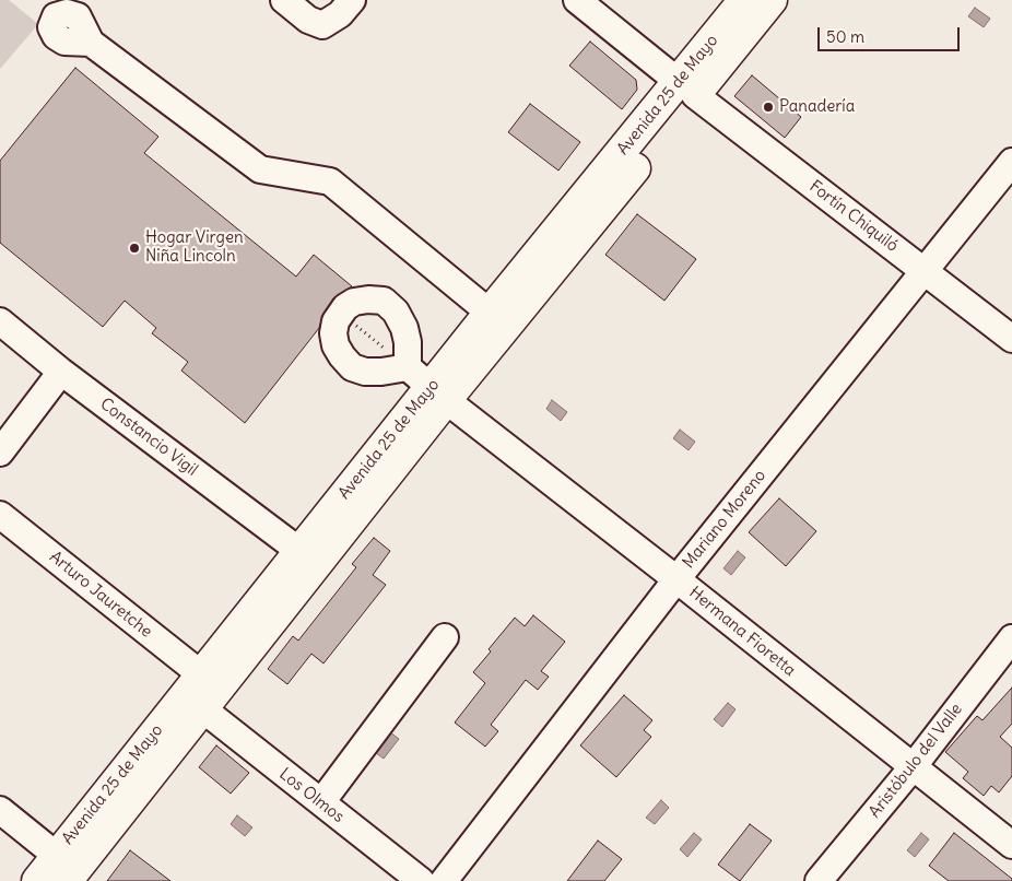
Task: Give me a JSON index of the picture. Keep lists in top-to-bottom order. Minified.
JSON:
{"streets":{"main road":["Avenida 25 de Mayo"],"street":["Fortín Chiquiló","Constancio Vigil","Mariano Moreno","Arturo Jauretche","Hermana Fioretta","Aristóbulo del Valle","Los Olmos"]},"crossings":[["Avenida 25 de Mayo","Fortín Chiquiló"],["Avenida 25 de Mayo","Constancio Vigil"],["Avenida 25 de Mayo","Arturo Jauretche"],["Avenida 25 de Mayo","Hermana Fioretta"],["Avenida 25 de Mayo","Los Olmos"],["Fortín Chiquiló","Mariano Moreno"],["Mariano Moreno","Hermana Fioretta"],["Arturo Jauretche","Los Olmos"],["Hermana Fioretta","Aristóbulo del Valle"]],"places":["Panadería","Hogar Virgen Niña Lincoln"],"scale_bar":"50 m"}
